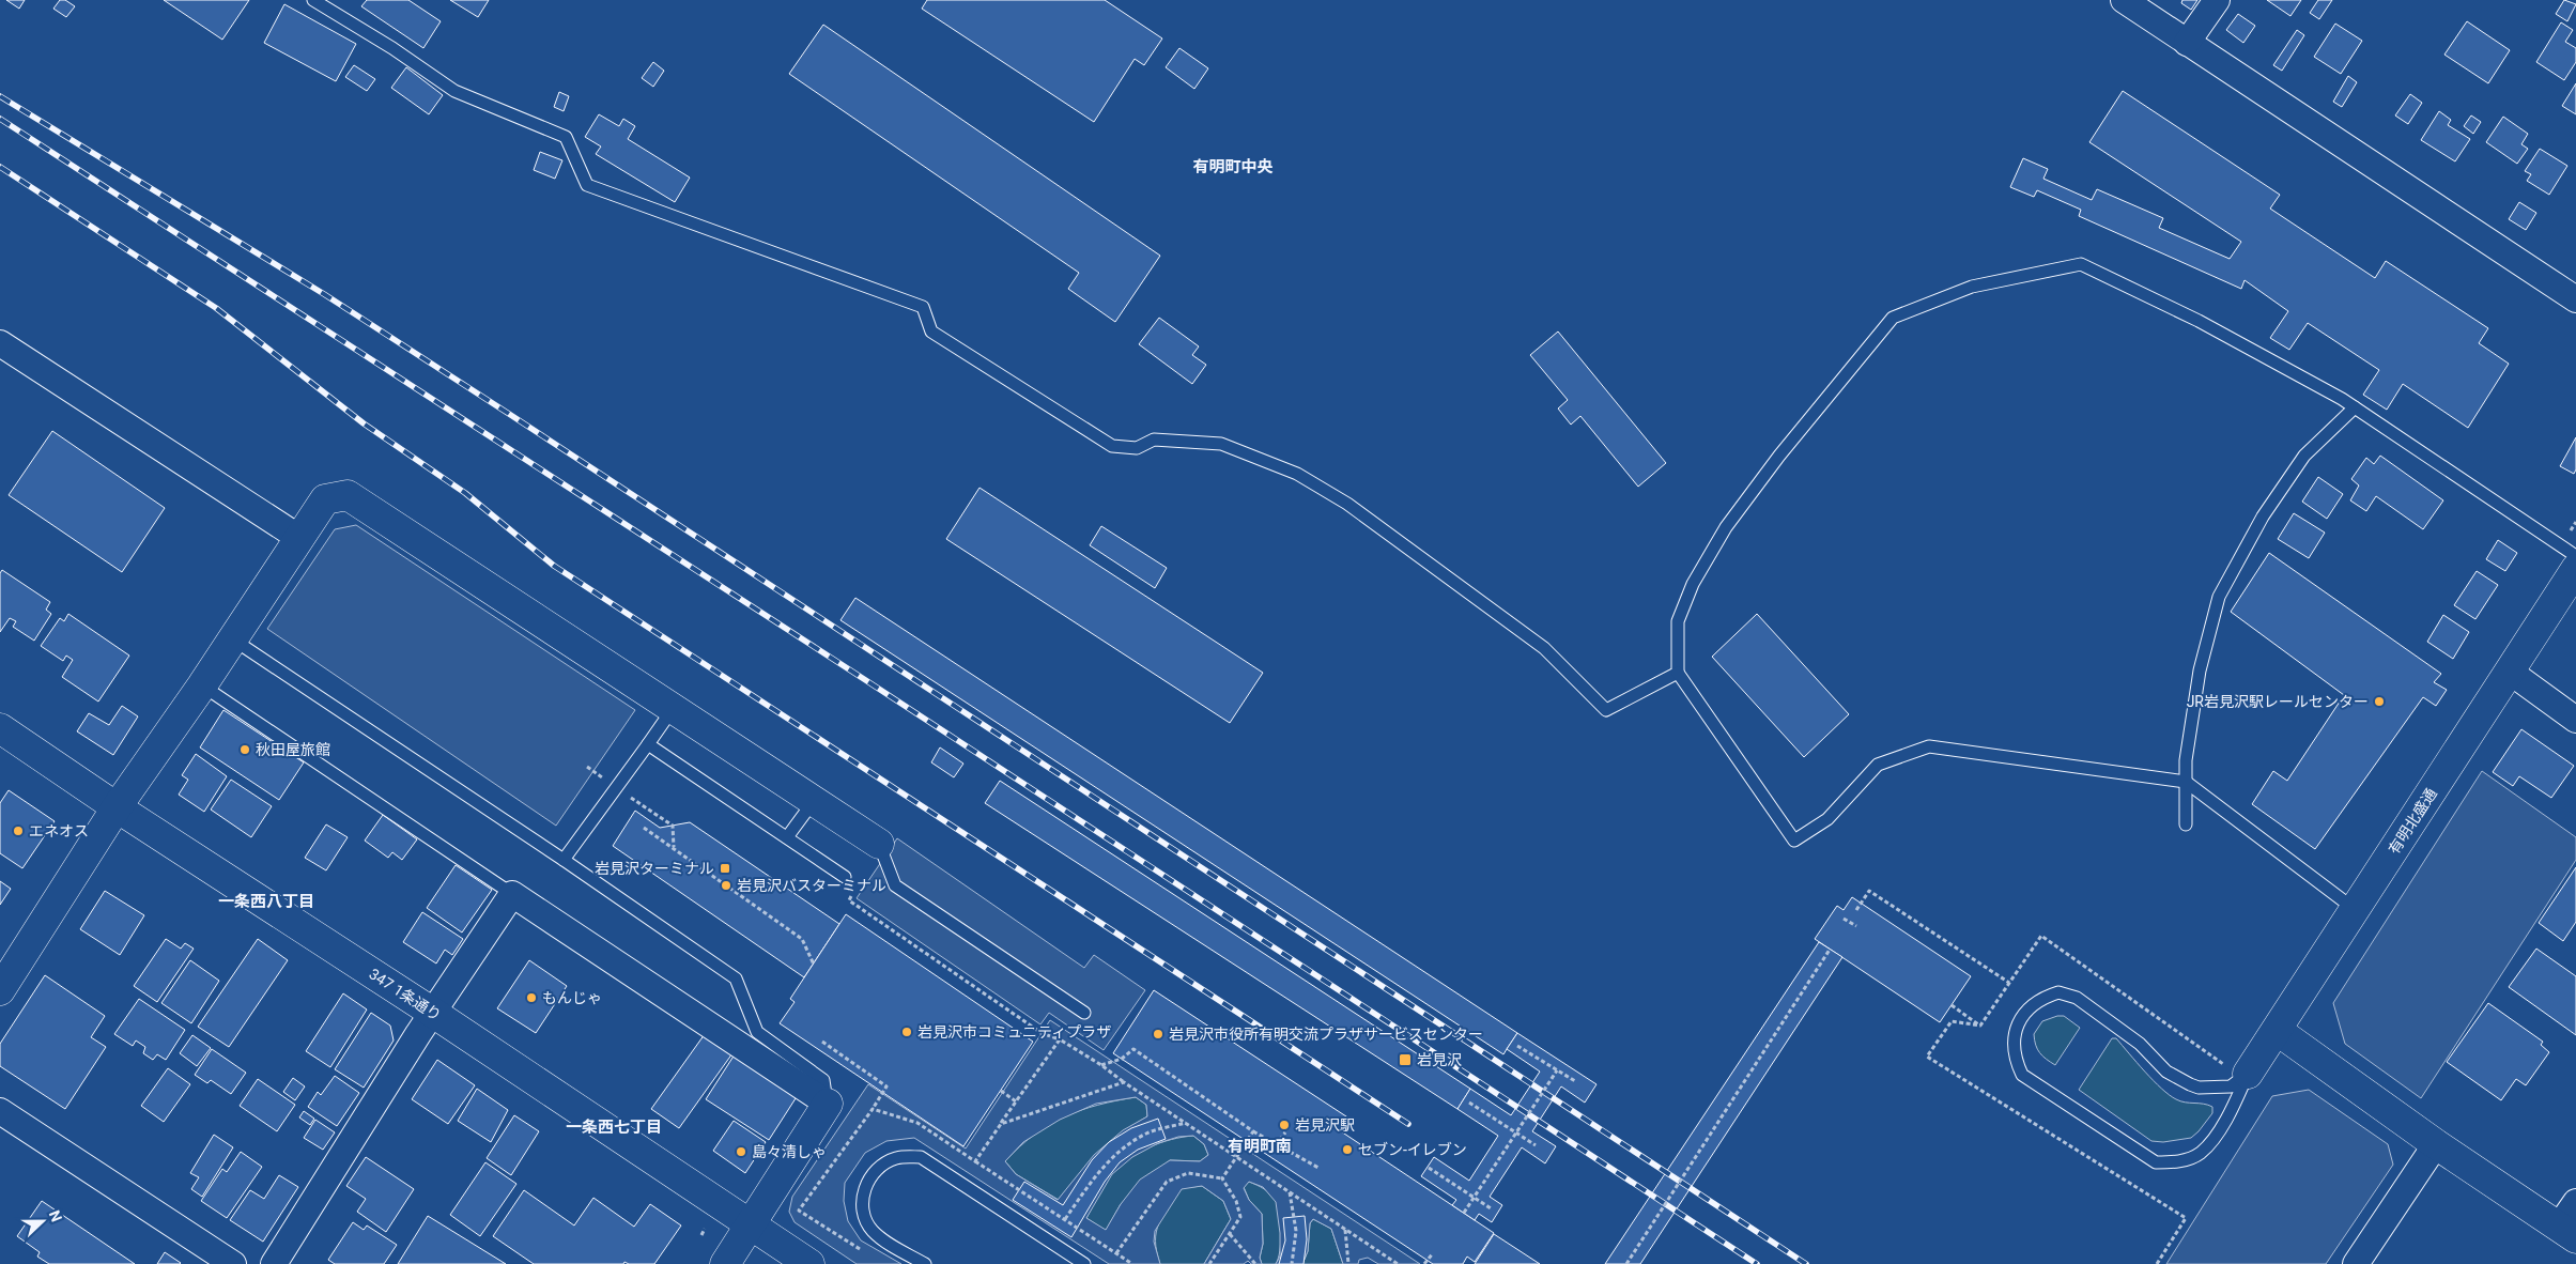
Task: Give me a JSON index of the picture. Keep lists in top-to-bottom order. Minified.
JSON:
{"streets":{"street":["有明北盛通","347 1条通り"]},"districts":["有明町中央","一条西八丁目","一条西七丁目","有明町南"],"places":{"other":["JR岩見沢駅レールセンター","秋田屋旅館","エネオス","岩見沢バスターミナル","もんじゃ","岩見沢市コミュニティプラザ","岩見沢市役所有明交流プラザサービスセンター","岩見沢駅","セブン-イレブン","島々清しゃ"],"transit":["岩見沢ターミナル","岩見沢"]},"north":"right"}
